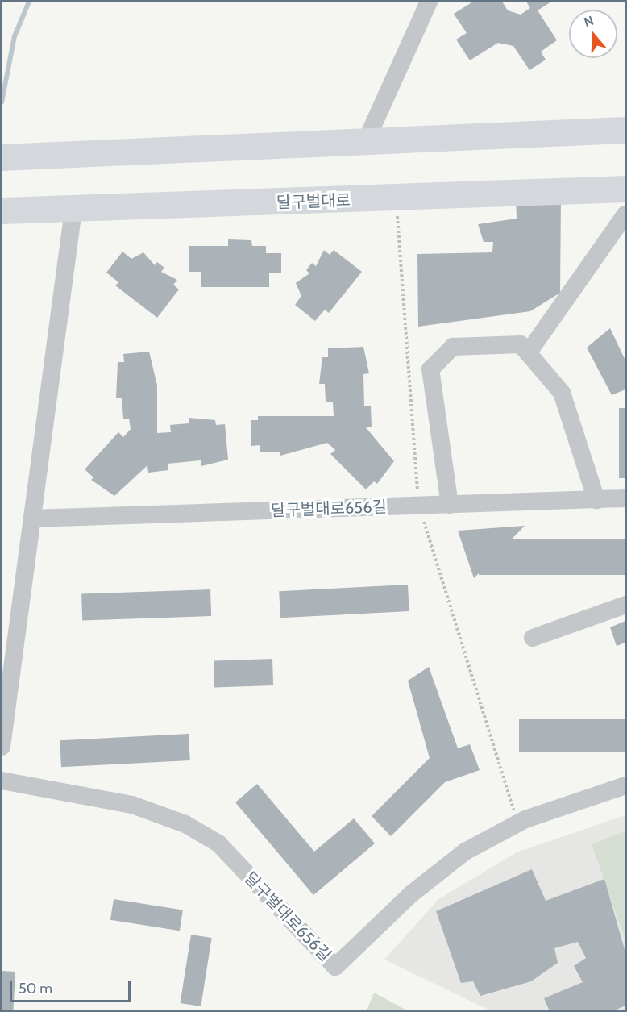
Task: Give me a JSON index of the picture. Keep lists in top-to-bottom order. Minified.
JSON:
{"streets":{"main road":["달구벌대로"],"street":["달구벌대로656길"]},"scale_bar":"50 m","north":"top"}
